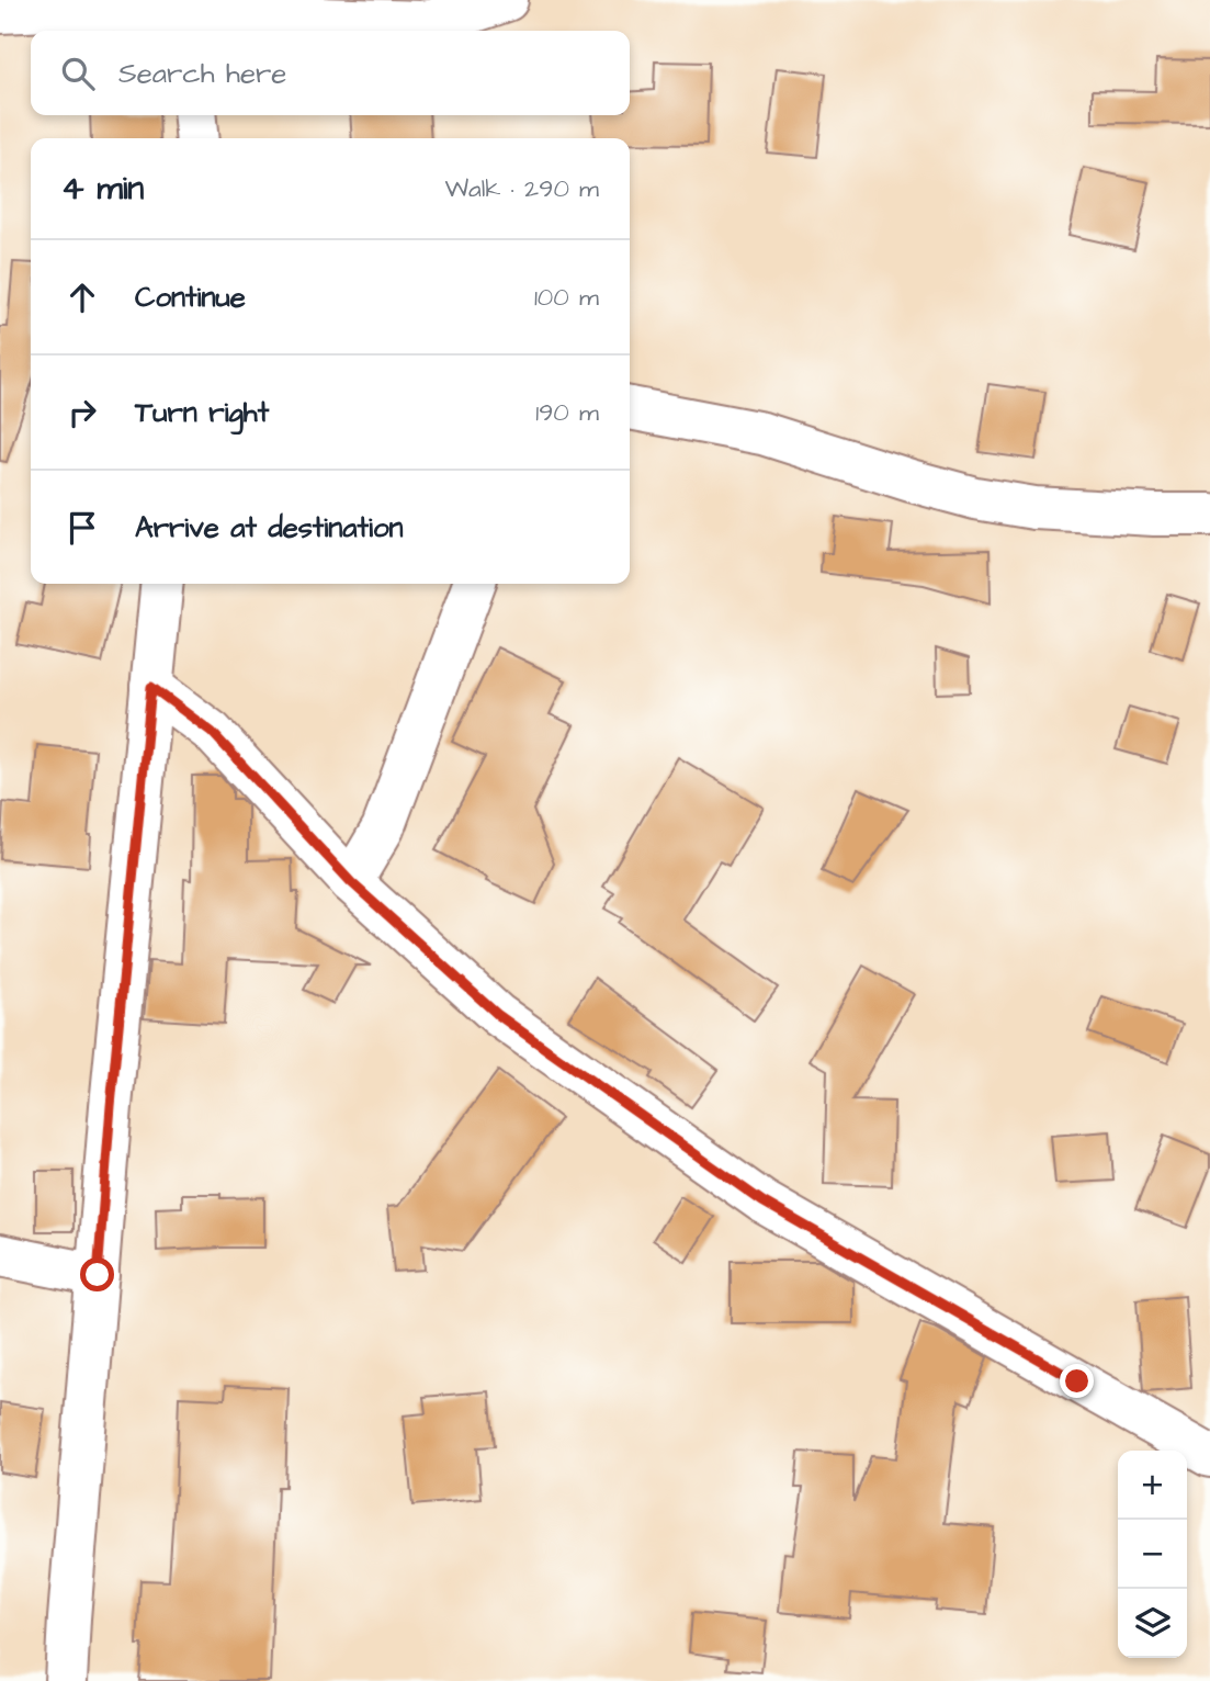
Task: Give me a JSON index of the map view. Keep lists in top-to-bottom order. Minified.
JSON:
{"page":{"search":"Search here","heading":["4 min","Walk · 290 m"],"list":[["Continue","100 m"],["Turn right","190 m"],"Arrive at destination"],"map_buttons":["+","−"]}}
